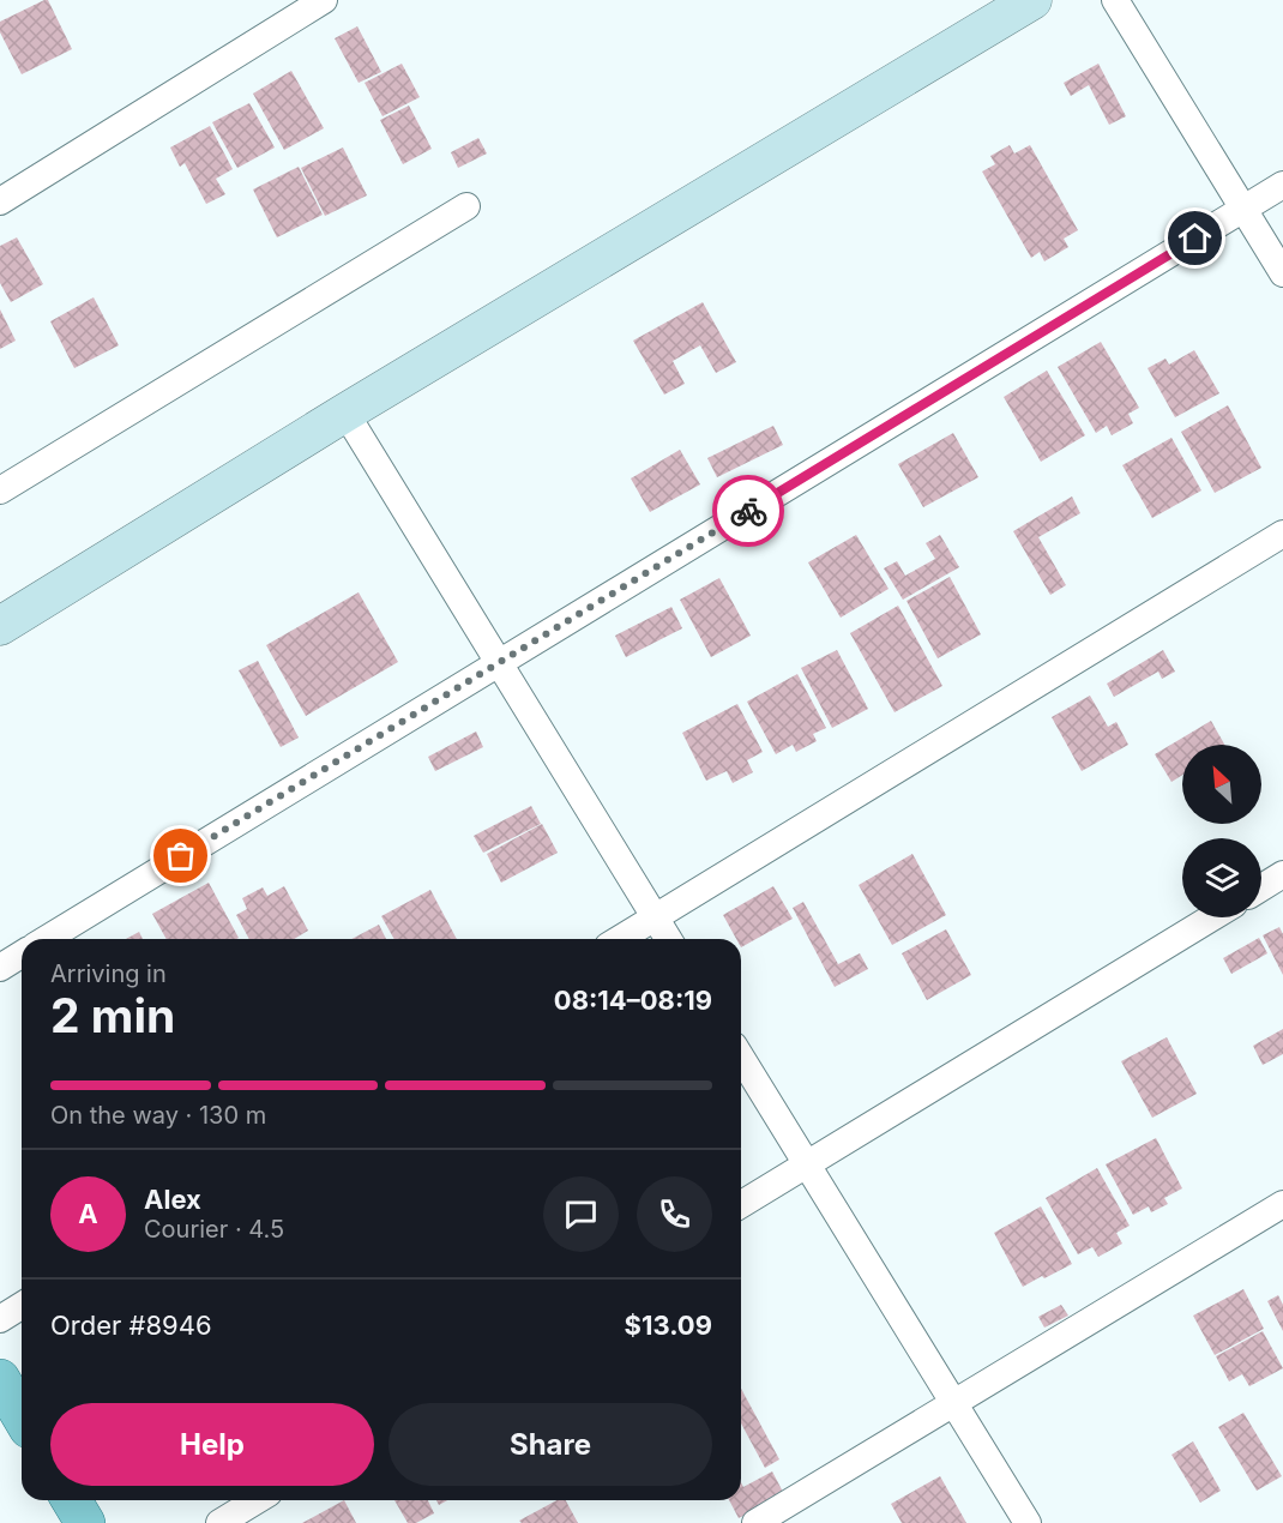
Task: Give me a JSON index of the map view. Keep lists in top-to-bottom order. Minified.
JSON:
{"north":"top left","page":{"heading":["2 min","Arriving in","08:14–08:19"],"panel":["Alex","Courier · 4.5","Order #8946","$13.09"],"bar":"On the way · 130 m","round":"A","buttons":["Help","Share"]}}
